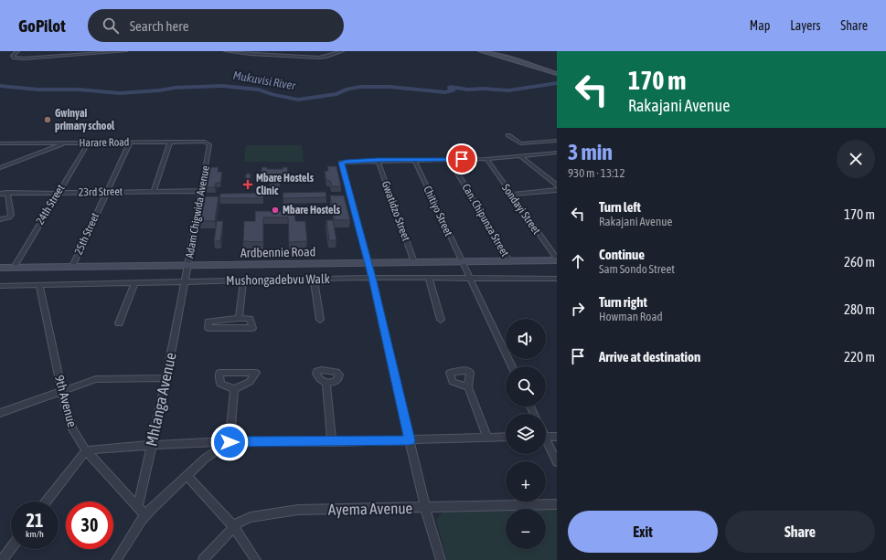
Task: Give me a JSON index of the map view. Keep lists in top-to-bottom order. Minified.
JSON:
{"streets":{"main road":["Ardbennie Road"],"street":["Harare Road","23rd Street","24th Street","Sondayi Street","Gwatidzo Street","Chitiyo Street","Adam Chigwida Avenue","Can. Chipunza Street","25th Street","Mushongadebvu Walk","Mhlanga Avenue","9th Avenue","Ayema Avenue"]},"crossings":[["Harare Road","24th Street"],["Harare Road","Adam Chigwida Avenue"],["Harare Road","25th Street"],["23rd Street","24th Street"],["23rd Street","Adam Chigwida Avenue"],["23rd Street","25th Street"],["24th Street","Ardbennie Road"],["Sondayi Street","Ardbennie Road"],["Gwatidzo Street","Ardbennie Road"],["Chitiyo Street","Ardbennie Road"],["Chitiyo Street","Mushongadebvu Walk"],["Adam Chigwida Avenue","Ardbennie Road"],["Adam Chigwida Avenue","Mushongadebvu Walk"],["Adam Chigwida Avenue","Mhlanga Avenue"],["Can. Chipunza Street","Ardbennie Road"],["25th Street","Ardbennie Road"],["Mushongadebvu Walk","Mhlanga Avenue"],["Mushongadebvu Walk","9th Avenue"],["Mhlanga Avenue","9th Avenue"]],"water":["Mukuvisi River"],"places":{"other":["Gwinyai primary school","Mbare Hostels"],"health":["Mbare Hostels Clinic"]},"page":{"header":"GoPilot","search":"Search here","nav":["Map","Layers","Share"],"turn":["170 m","Rakajani Avenue"],"heading":["3 min","930 m · 13:12"],"list":[{"name":"Turn left","note":"Rakajani Avenue","value":"170 m"},{"name":"Continue","note":"Sam Sondo Street","value":"260 m"},{"name":"Turn right","note":"Howman Road","value":"280 m"},{"name":"Arrive at destination","value":"220 m"}],"map_buttons":["+","−"],"speed":"21 km/h","limit":"30","buttons":["Exit","Share"]}}
